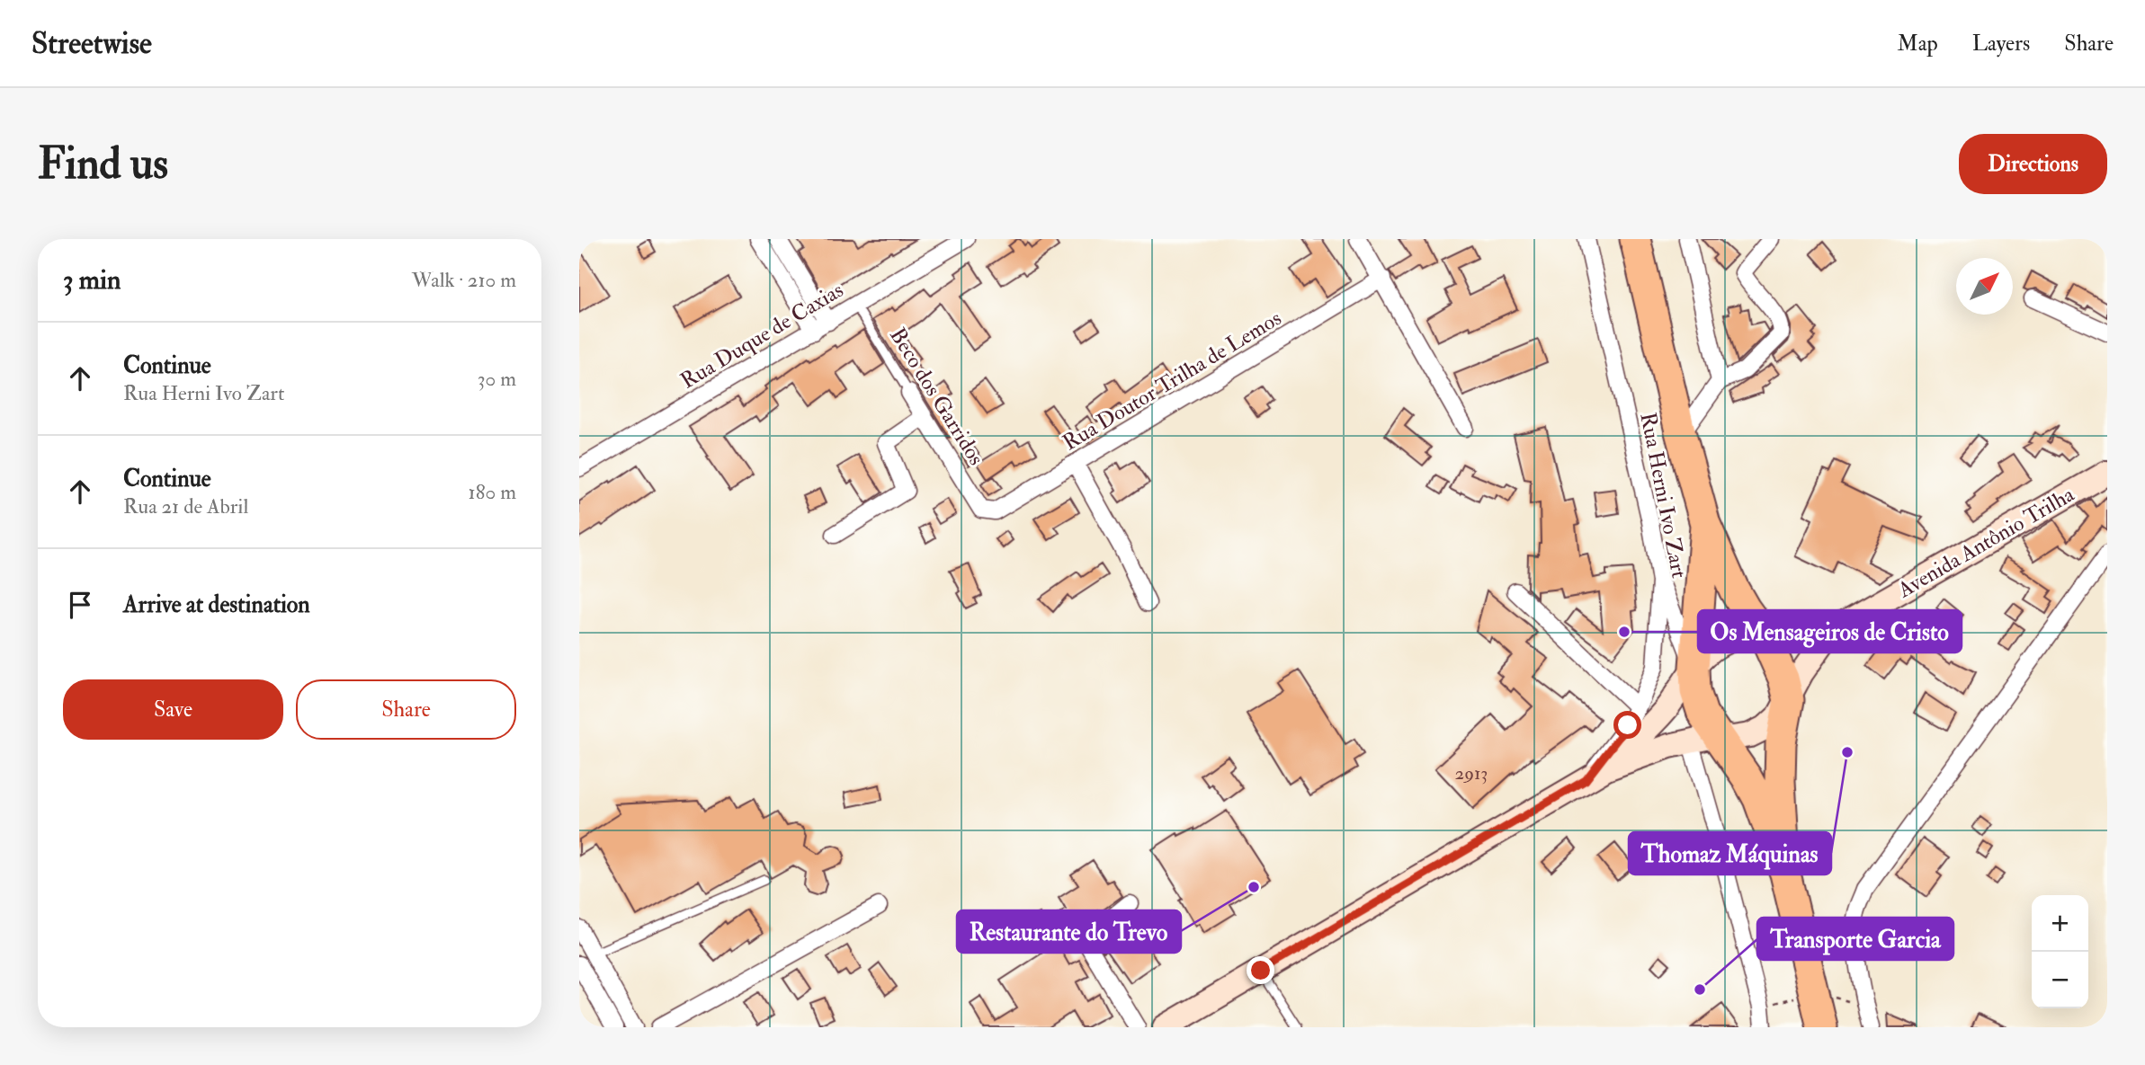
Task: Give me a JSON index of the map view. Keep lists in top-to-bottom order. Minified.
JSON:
{"streets":{"street":["Rua Duque de Caxias","Rua Doutor Trilha de Lemos","Beco dos Garridos","Rua Herni Ivo Zart","Avenida Antônio Trilha"]},"crossings":[["Rua Duque de Caxias","Beco dos Garridos"],["Rua Doutor Trilha de Lemos","Beco dos Garridos"]],"places":["Os Mensageiros de Cristo","Thomaz Máquinas","Restaurante do Trevo","Transporte Garcia"],"house_numbers":["2913"],"north":"top right","page":{"header":"Streetwise","nav":["Map","Layers","Share"],"buttons":["Directions",["Save","Share"]],"title":"Find us","heading":["3 min","Walk · 210 m"],"list":[["Continue","Rua Herni Ivo Zart","30 m"],["Continue","Rua 21 de Abril","180 m"],"Arrive at destination"],"map_buttons":["+","−"]}}
